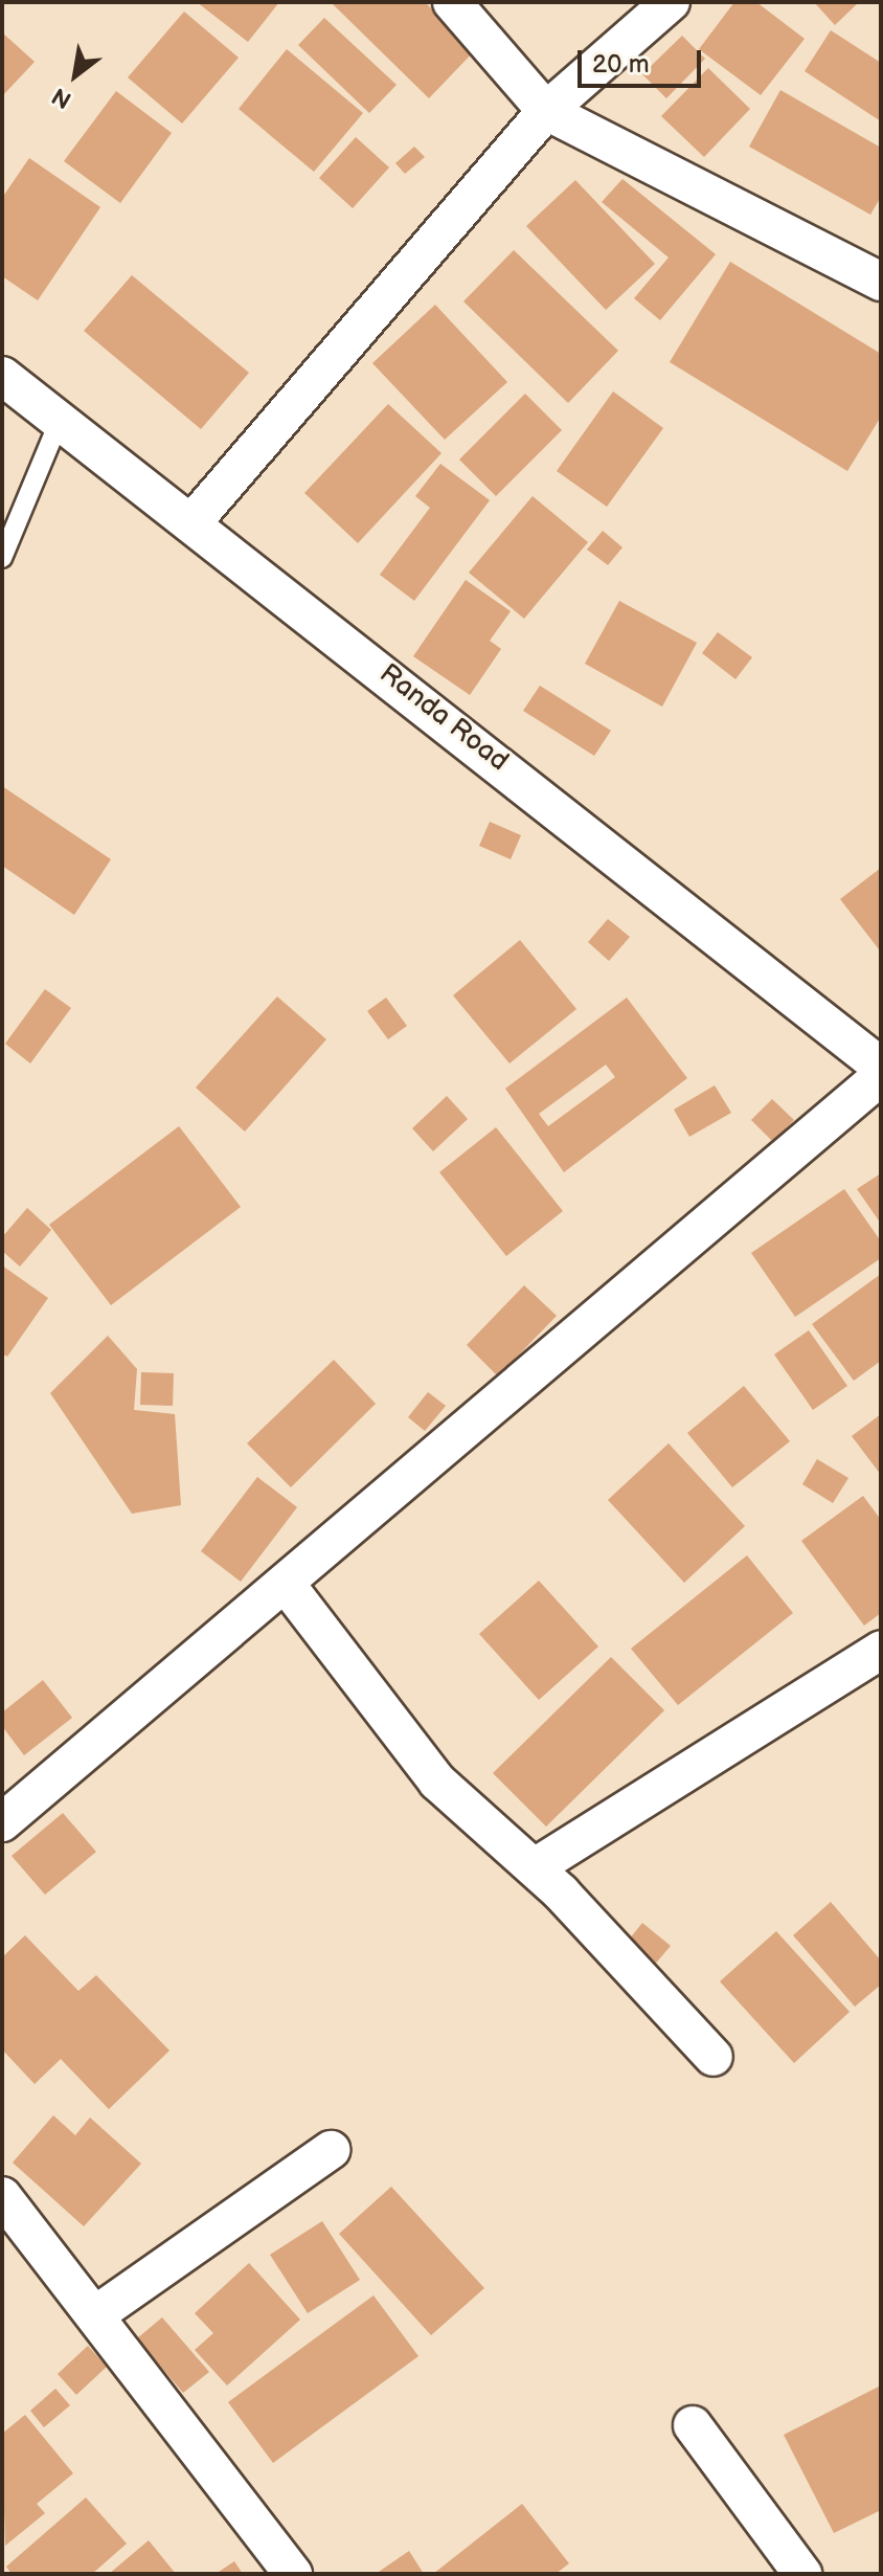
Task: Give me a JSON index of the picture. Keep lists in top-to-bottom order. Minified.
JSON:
{"streets":{"street":["Randa Road"]},"scale_bar":"20 m","north":"bottom left"}
